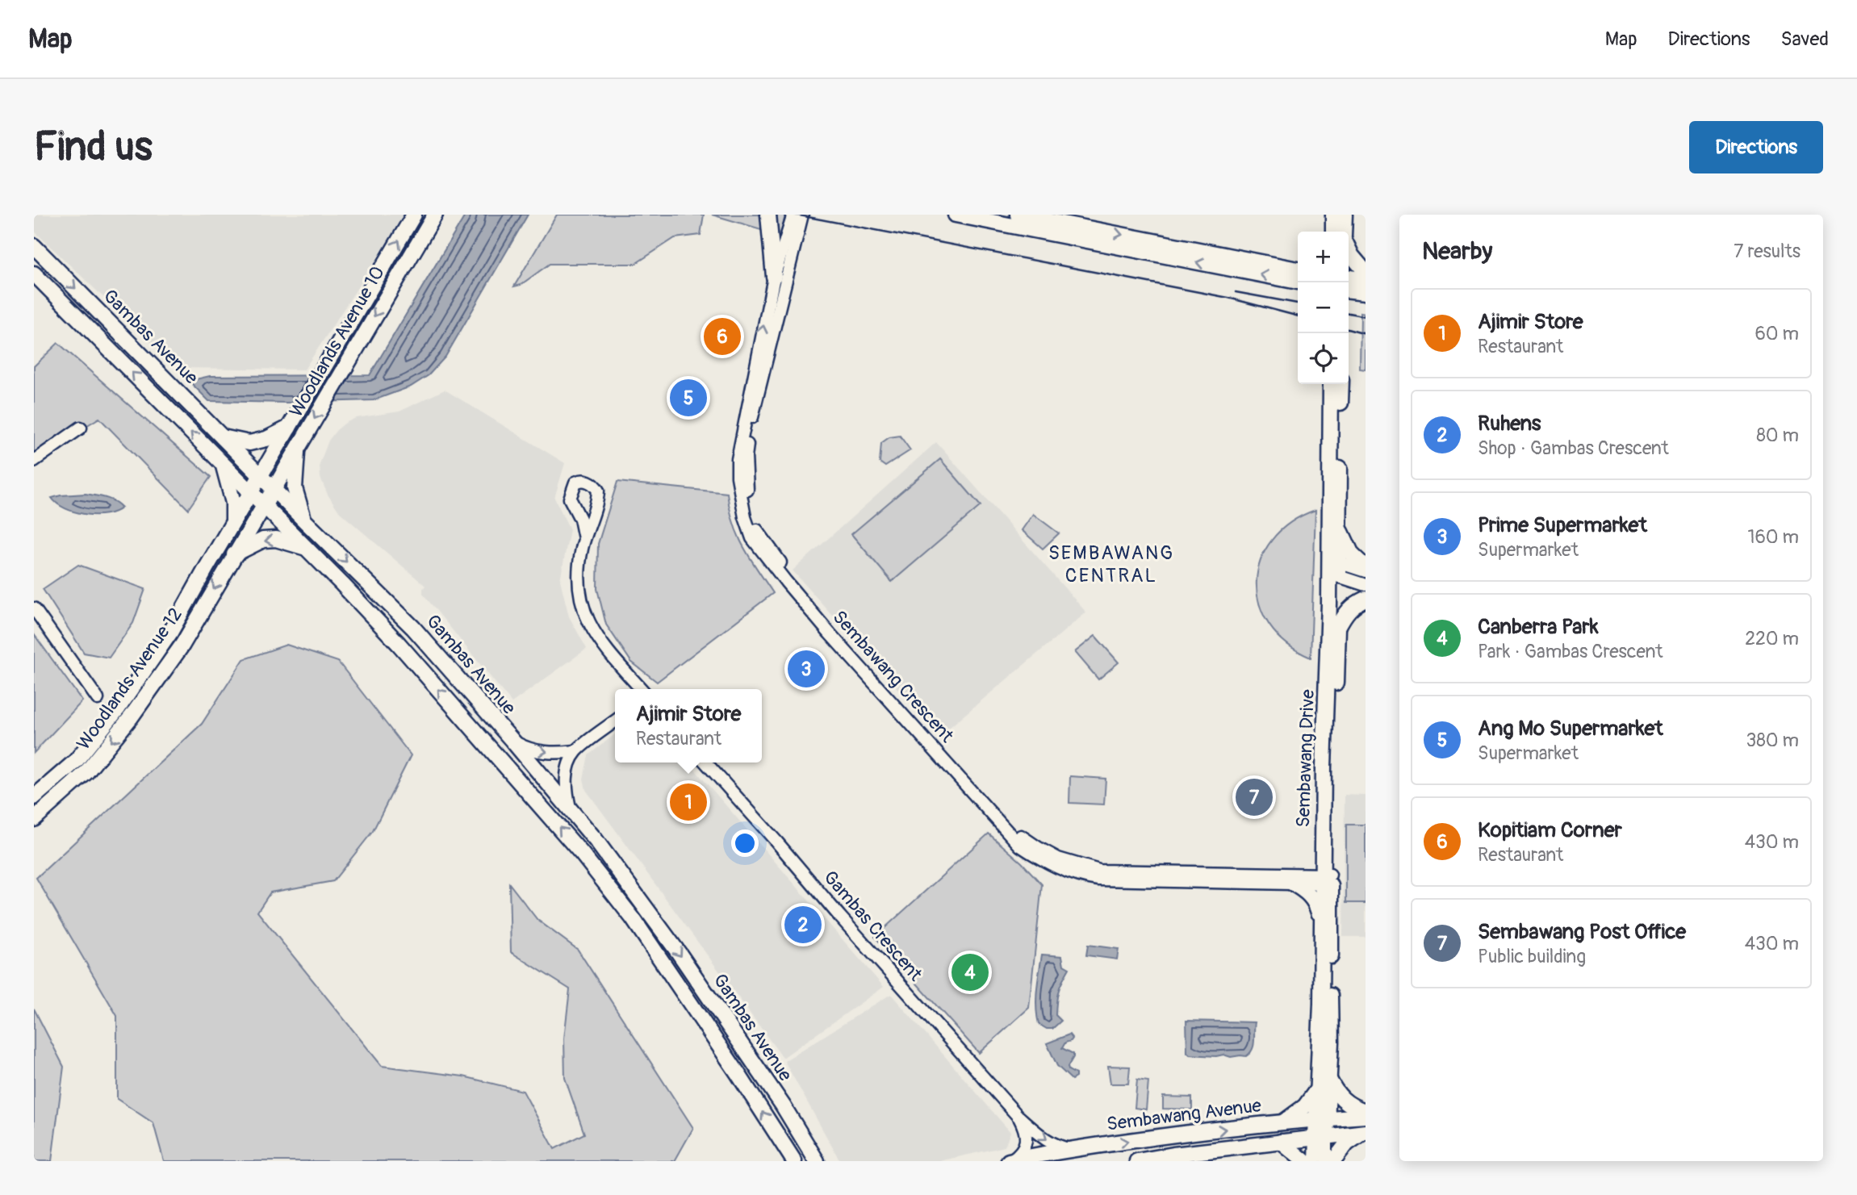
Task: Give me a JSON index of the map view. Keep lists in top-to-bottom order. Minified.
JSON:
{"streets":{"main road":["Gambas Avenue","Woodlands Avenue 10","Woodlands Avenue 12","Sembawang Drive","Sembawang Avenue"],"street":["Sembawang Crescent","Gambas Crescent"]},"crossings":[["Gambas Avenue","Woodlands Avenue 10"],["Gambas Avenue","Woodlands Avenue 12"],["Woodlands Avenue 10","Woodlands Avenue 12"],["Sembawang Crescent","Sembawang Drive"],["Sembawang Drive","Sembawang Avenue"],["Gambas Crescent","Sembawang Avenue"]],"one_way":["Sembawang Crescent"],"districts":["SEMBAWANG CENTRAL"],"page":{"header":"Map","nav":["Map","Directions","Saved"],"buttons":"Directions","title":"Find us","heading":["Nearby","7 results"],"map_buttons":["+","−"],"list":[{"mark":"1","name":"Ajimir Store","note":"Restaurant","value":"60 m"},{"mark":"2","name":"Ruhens","note":"Shop · Gambas Crescent","value":"80 m"},{"mark":"3","name":"Prime Supermarket","note":"Supermarket","value":"160 m"},{"mark":"4","name":"Canberra Park","note":"Park · Gambas Crescent","value":"220 m"},{"mark":"5","name":"Ang Mo Supermarket","note":"Supermarket","value":"380 m"},{"mark":"6","name":"Kopitiam Corner","note":"Restaurant","value":"430 m"},{"mark":"7","name":"Sembawang Post Office","note":"Public building","value":"430 m"}],"pins":["6","5","3","7","1","2","4"],"popup":["Ajimir Store","Restaurant"]}}
